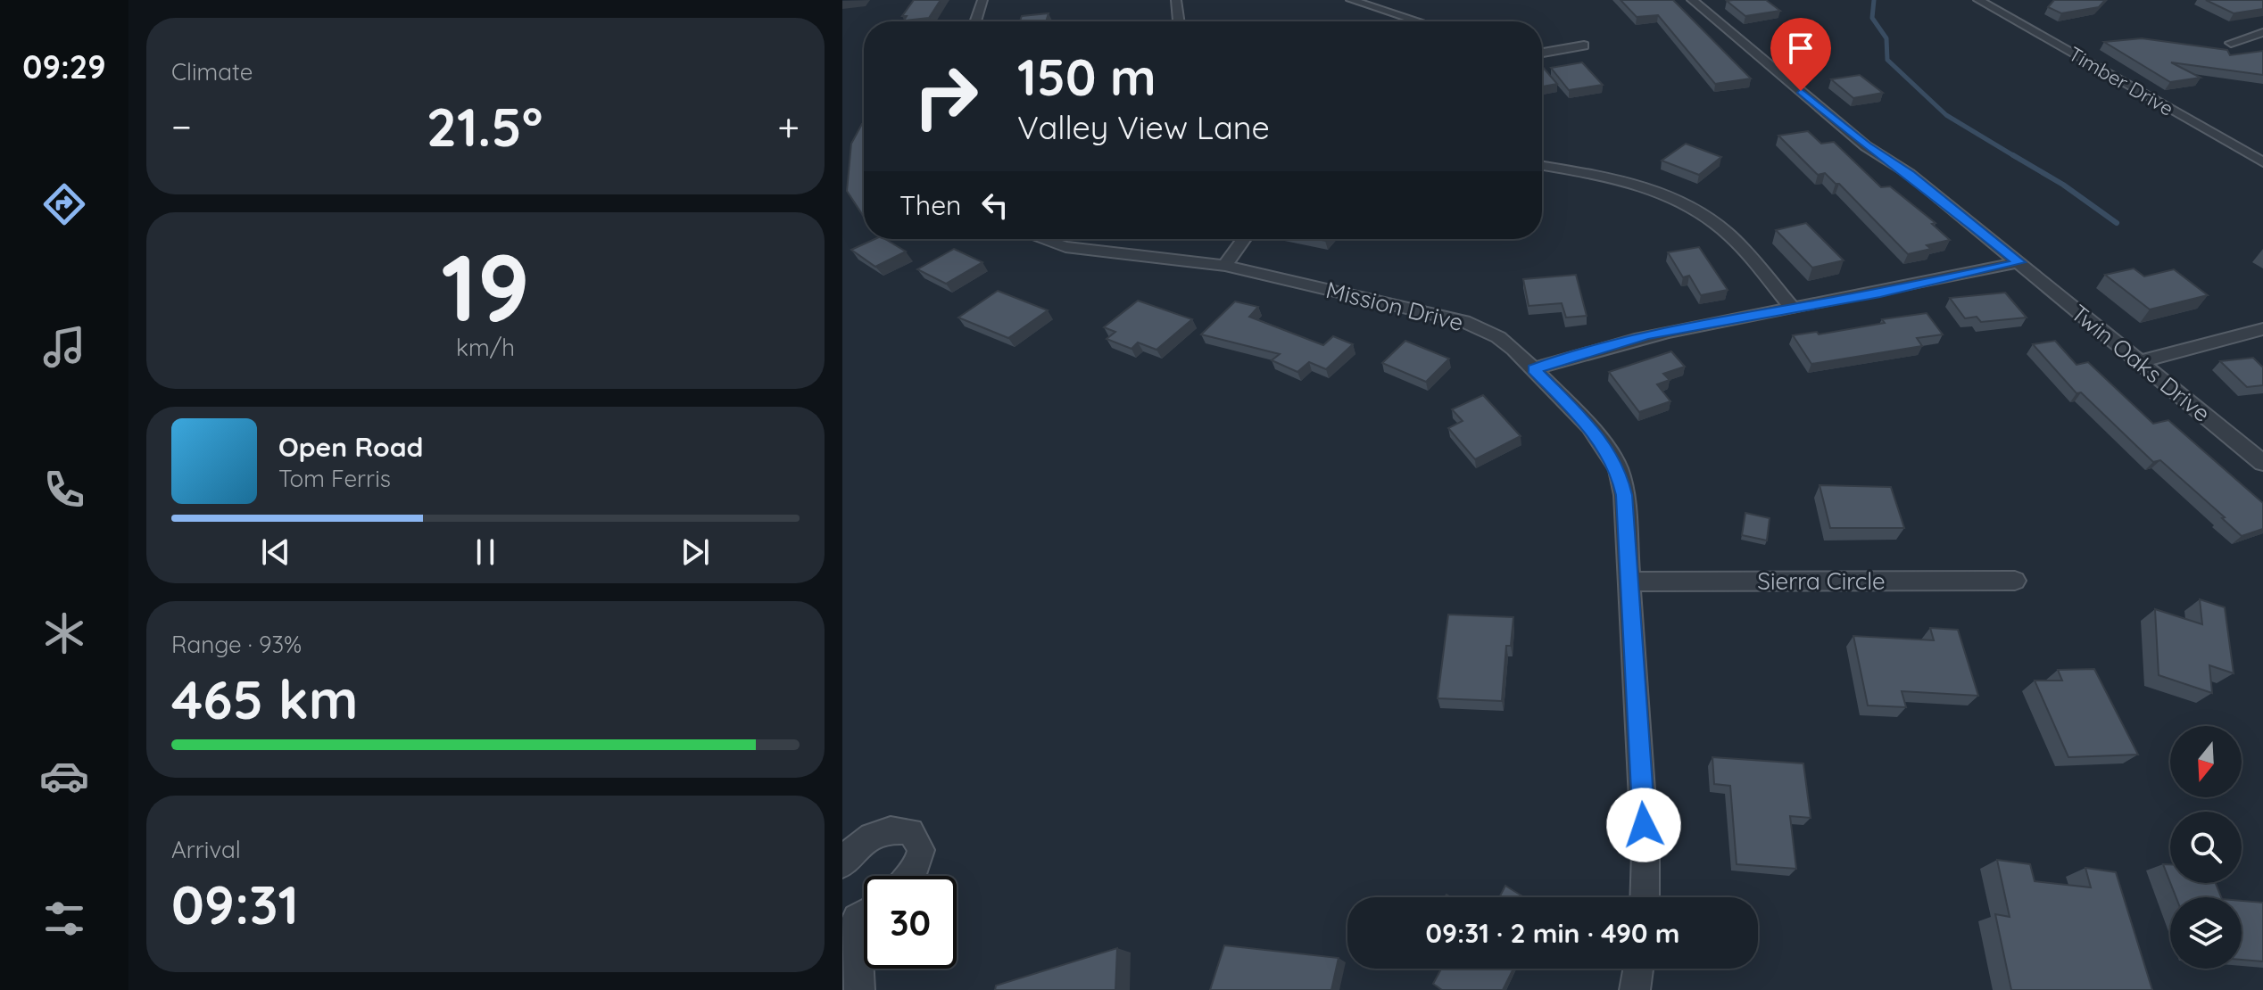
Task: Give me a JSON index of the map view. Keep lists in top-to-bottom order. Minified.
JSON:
{"streets":{"street":["Timber Drive","Mission Drive","Twin Oaks Drive","Sierra Circle"]},"crossings":[["Mission Drive","Sierra Circle"]],"north":"bottom","page":{"tabs":"09:29","tile":["Climate",["19","km/h"],["Range · 93%","465 km"],["Arrival","09:31"]],"turn":["150 m","Valley View Lane"],"heat":["−","21.5°","+"],"then":"Then","song":["Open Road","Tom Ferris"],"limit":"30","trip":"09:31 · 2 min · 490 m"}}
